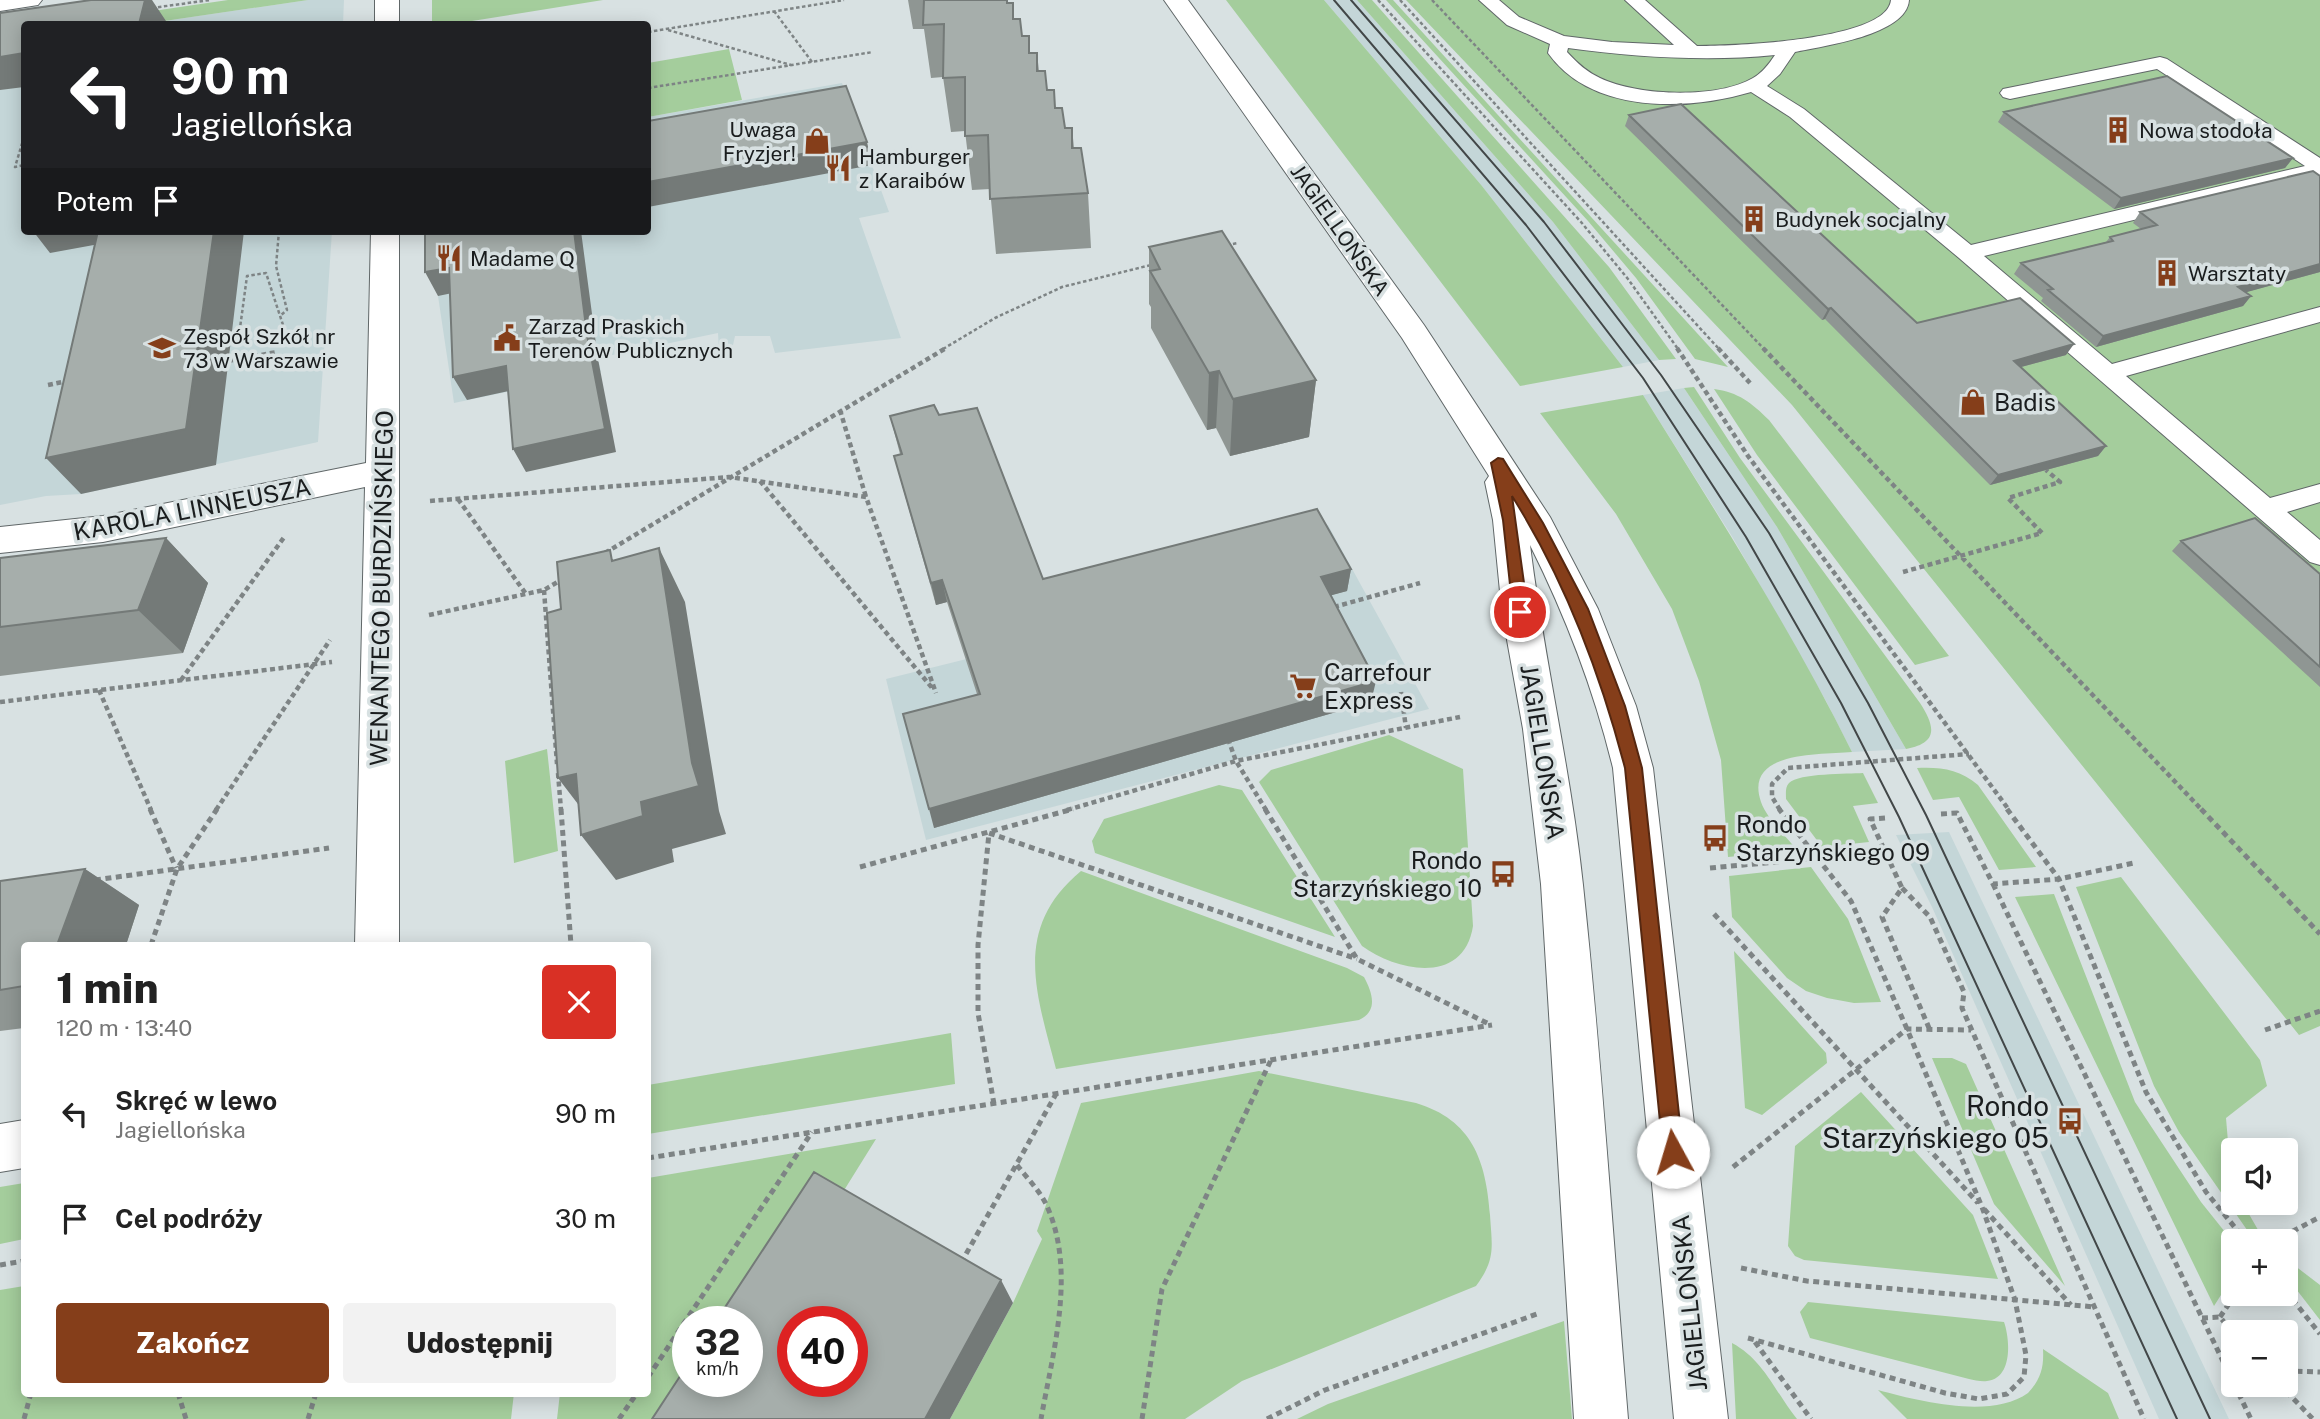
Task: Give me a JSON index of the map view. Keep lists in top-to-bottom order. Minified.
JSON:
{"streets":{"street":["JAGIELLOŃSKA","KAROLA LINNEUSZA","WENANTEGO BURDZIŃSKIEGO"]},"crossings":[["KAROLA LINNEUSZA","WENANTEGO BURDZIŃSKIEGO"]],"places":{"building":["Nowa stodoła","Budynek socjalny","Warsztaty"],"shop":["Uwaga Fryzjer!","Badis"],"restaurant":["Hamburger z Karaibów","Madame Q"],"public building":["Zarząd Praskich Terenów Publicznych"],"school or university":["Zespół Szkół nr 73 w Warszawie"],"supermarket":["Carrefour Express"],"bus stop":["Rondo Starzyńskiego 09","Rondo Starzyńskiego 10","Rondo Starzyńskiego 05"]},"page":{"turn":["90 m","Jagiellońska"],"then":"Potem","heading":["1 min","120 m · 13:40"],"list":[{"name":"Skręć w lewo","note":"Jagiellońska","value":"90 m"},{"name":"Cel podróży","value":"30 m"}],"map_buttons":["+","−"],"buttons":["Zakończ","Udostępnij"],"speed":"32 km/h","limit":"40"}}
